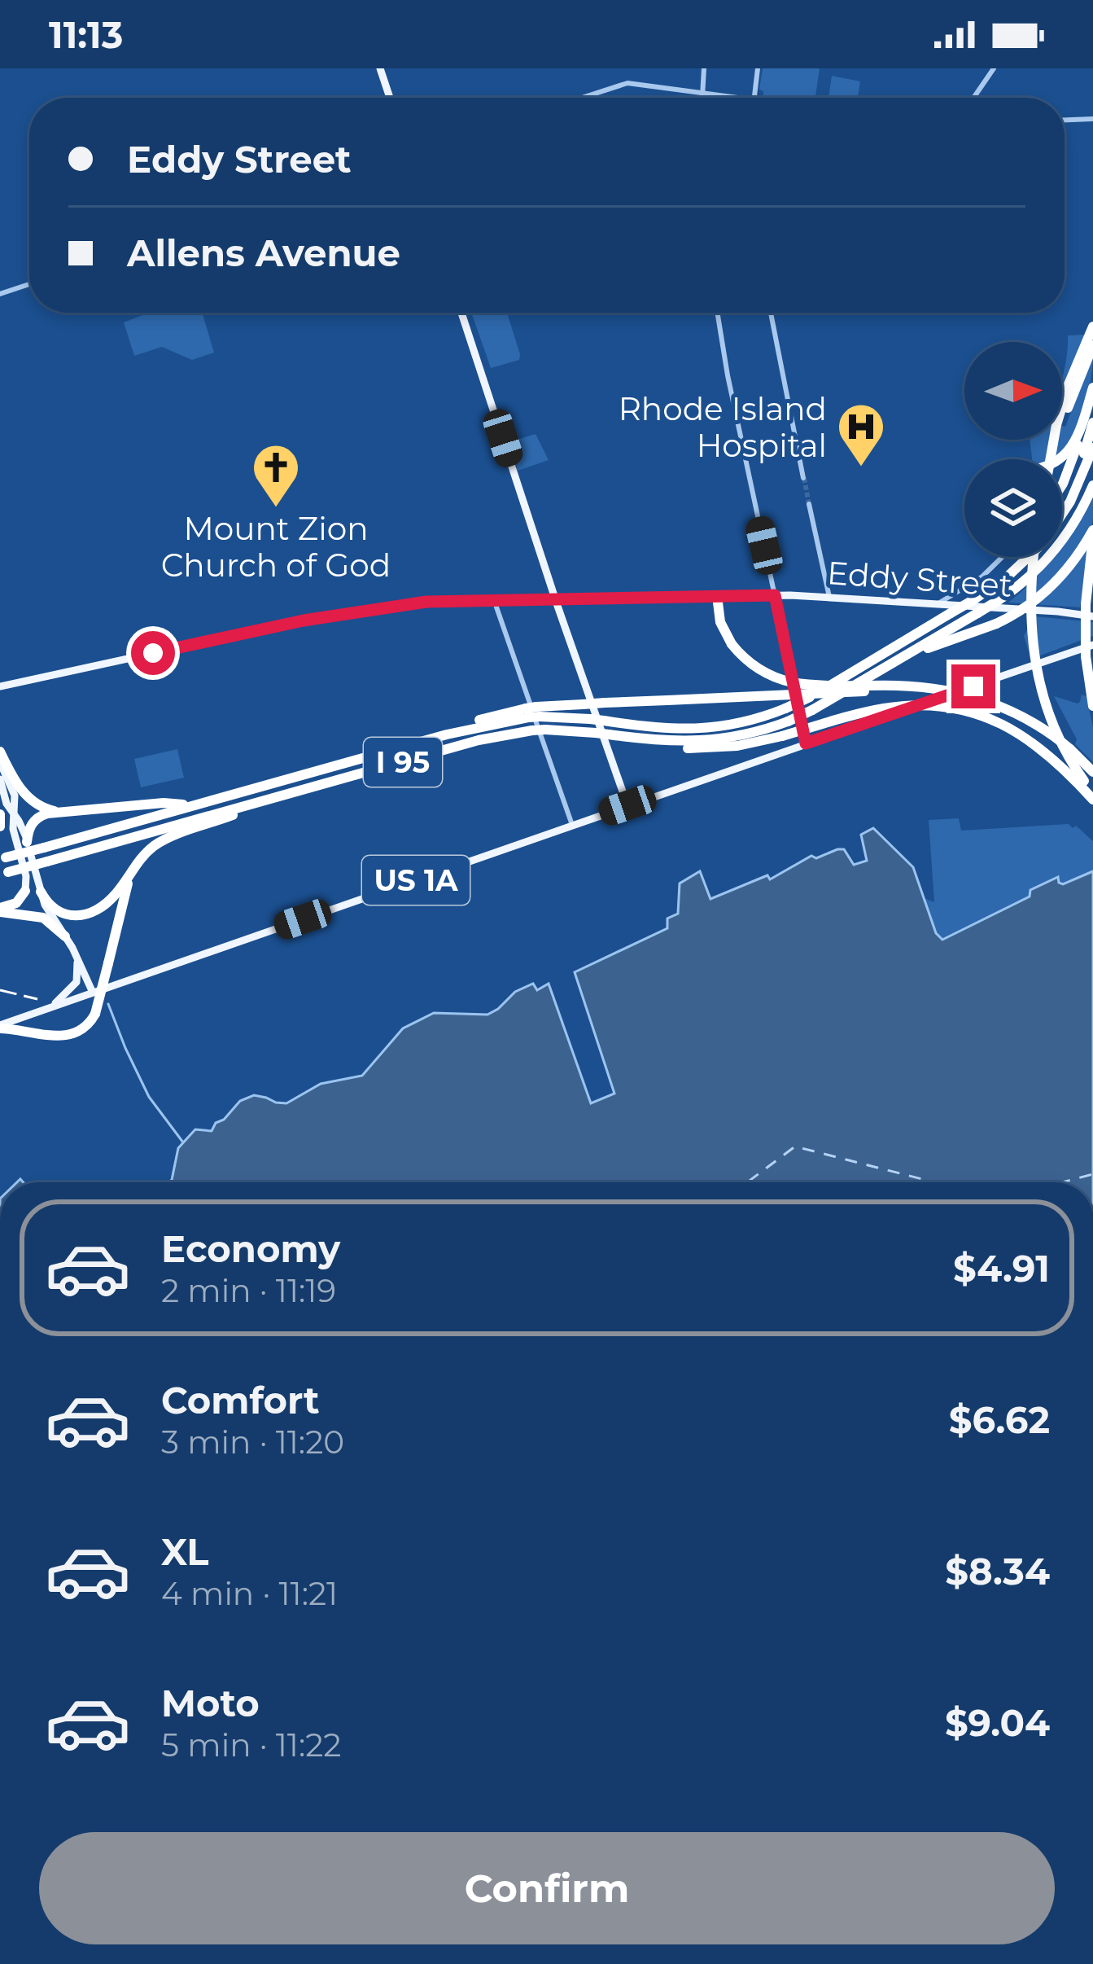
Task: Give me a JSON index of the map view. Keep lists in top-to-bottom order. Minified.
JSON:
{"streets":{"highway":["I 95"],"main road":["Eddy Street","US 1A"]},"places":{"hospital":["Rhode Island Hospital"],"church":["Mount Zion Church of God"]},"north":"right","page":{"status":"11:13","banner":["Eddy Street","Allens Avenue"],"list":[{"name":"Economy","note":"2 min · 11:19","value":"$4.91"},{"name":"Comfort","note":"3 min · 11:20","value":"$6.62"},{"name":"XL","note":"4 min · 11:21","value":"$8.34"},{"name":"Moto","note":"5 min · 11:22","value":"$9.04"}],"buttons":"Confirm"}}
